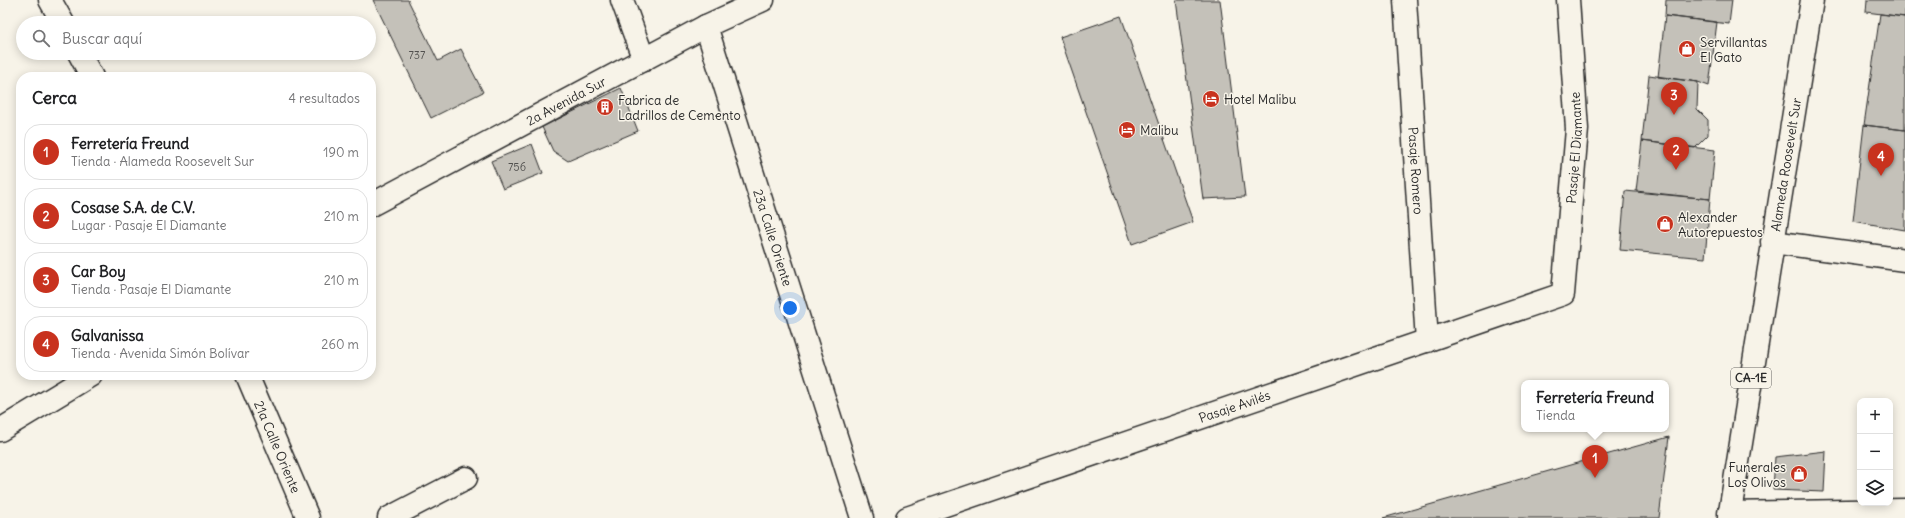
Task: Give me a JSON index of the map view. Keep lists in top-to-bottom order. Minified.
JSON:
{"streets":{"main road":["2a Avenida Sur","Pasaje El Diamante","Alameda Roosevelt Sur","Pasaje Romero","23a Calle Oriente","CA-1E","Pasaje Avilés","21a Calle Oriente"]},"crossings":[["2a Avenida Sur","23a Calle Oriente"],["Pasaje El Diamante","Pasaje Avilés"],["Pasaje Romero","Pasaje Avilés"]],"places":{"shop":["Servillantas El Gato","Alexander Autorepuestos","Funerales Los Olivos"],"hotel":["Hotel Malibu","Malibu"],"building":["Fabrica de Ladrillos de Cemento"]},"house_numbers":["737","756"],"page":{"search":"Buscar aquí","heading":["Cerca","4 resultados"],"pins":["3","2","4","1"],"list":[{"mark":"1","name":"Ferretería Freund","note":"Tienda · Alameda Roosevelt Sur","value":"190 m"},{"mark":"2","name":"Cosase S.A. de C.V.","note":"Lugar · Pasaje El Diamante","value":"210 m"},{"mark":"3","name":"Car Boy","note":"Tienda · Pasaje El Diamante","value":"210 m"},{"mark":"4","name":"Galvanissa","note":"Tienda · Avenida Simón Bolívar","value":"260 m"}],"popup":["Ferretería Freund","Tienda"],"map_buttons":["+","−"]}}
